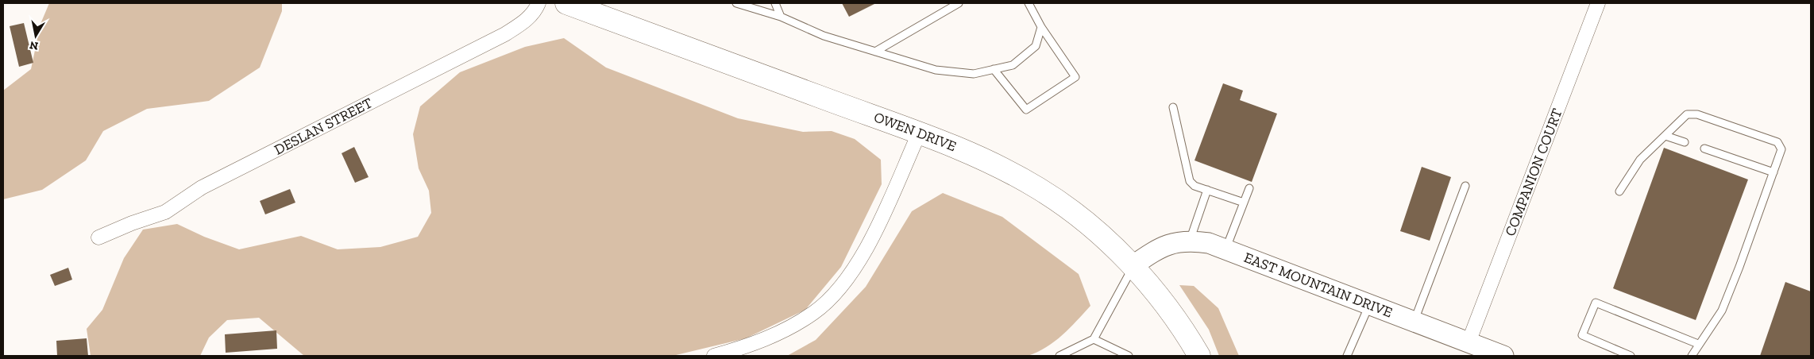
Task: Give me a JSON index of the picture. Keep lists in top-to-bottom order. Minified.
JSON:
{"streets":{"main road":["OWEN DRIVE"],"street":["DESLAN STREET","COMPANION COURT","EAST MOUNTAIN DRIVE"]},"crossings":[["OWEN DRIVE","EAST MOUNTAIN DRIVE"],["COMPANION COURT","EAST MOUNTAIN DRIVE"]],"north":"bottom"}
